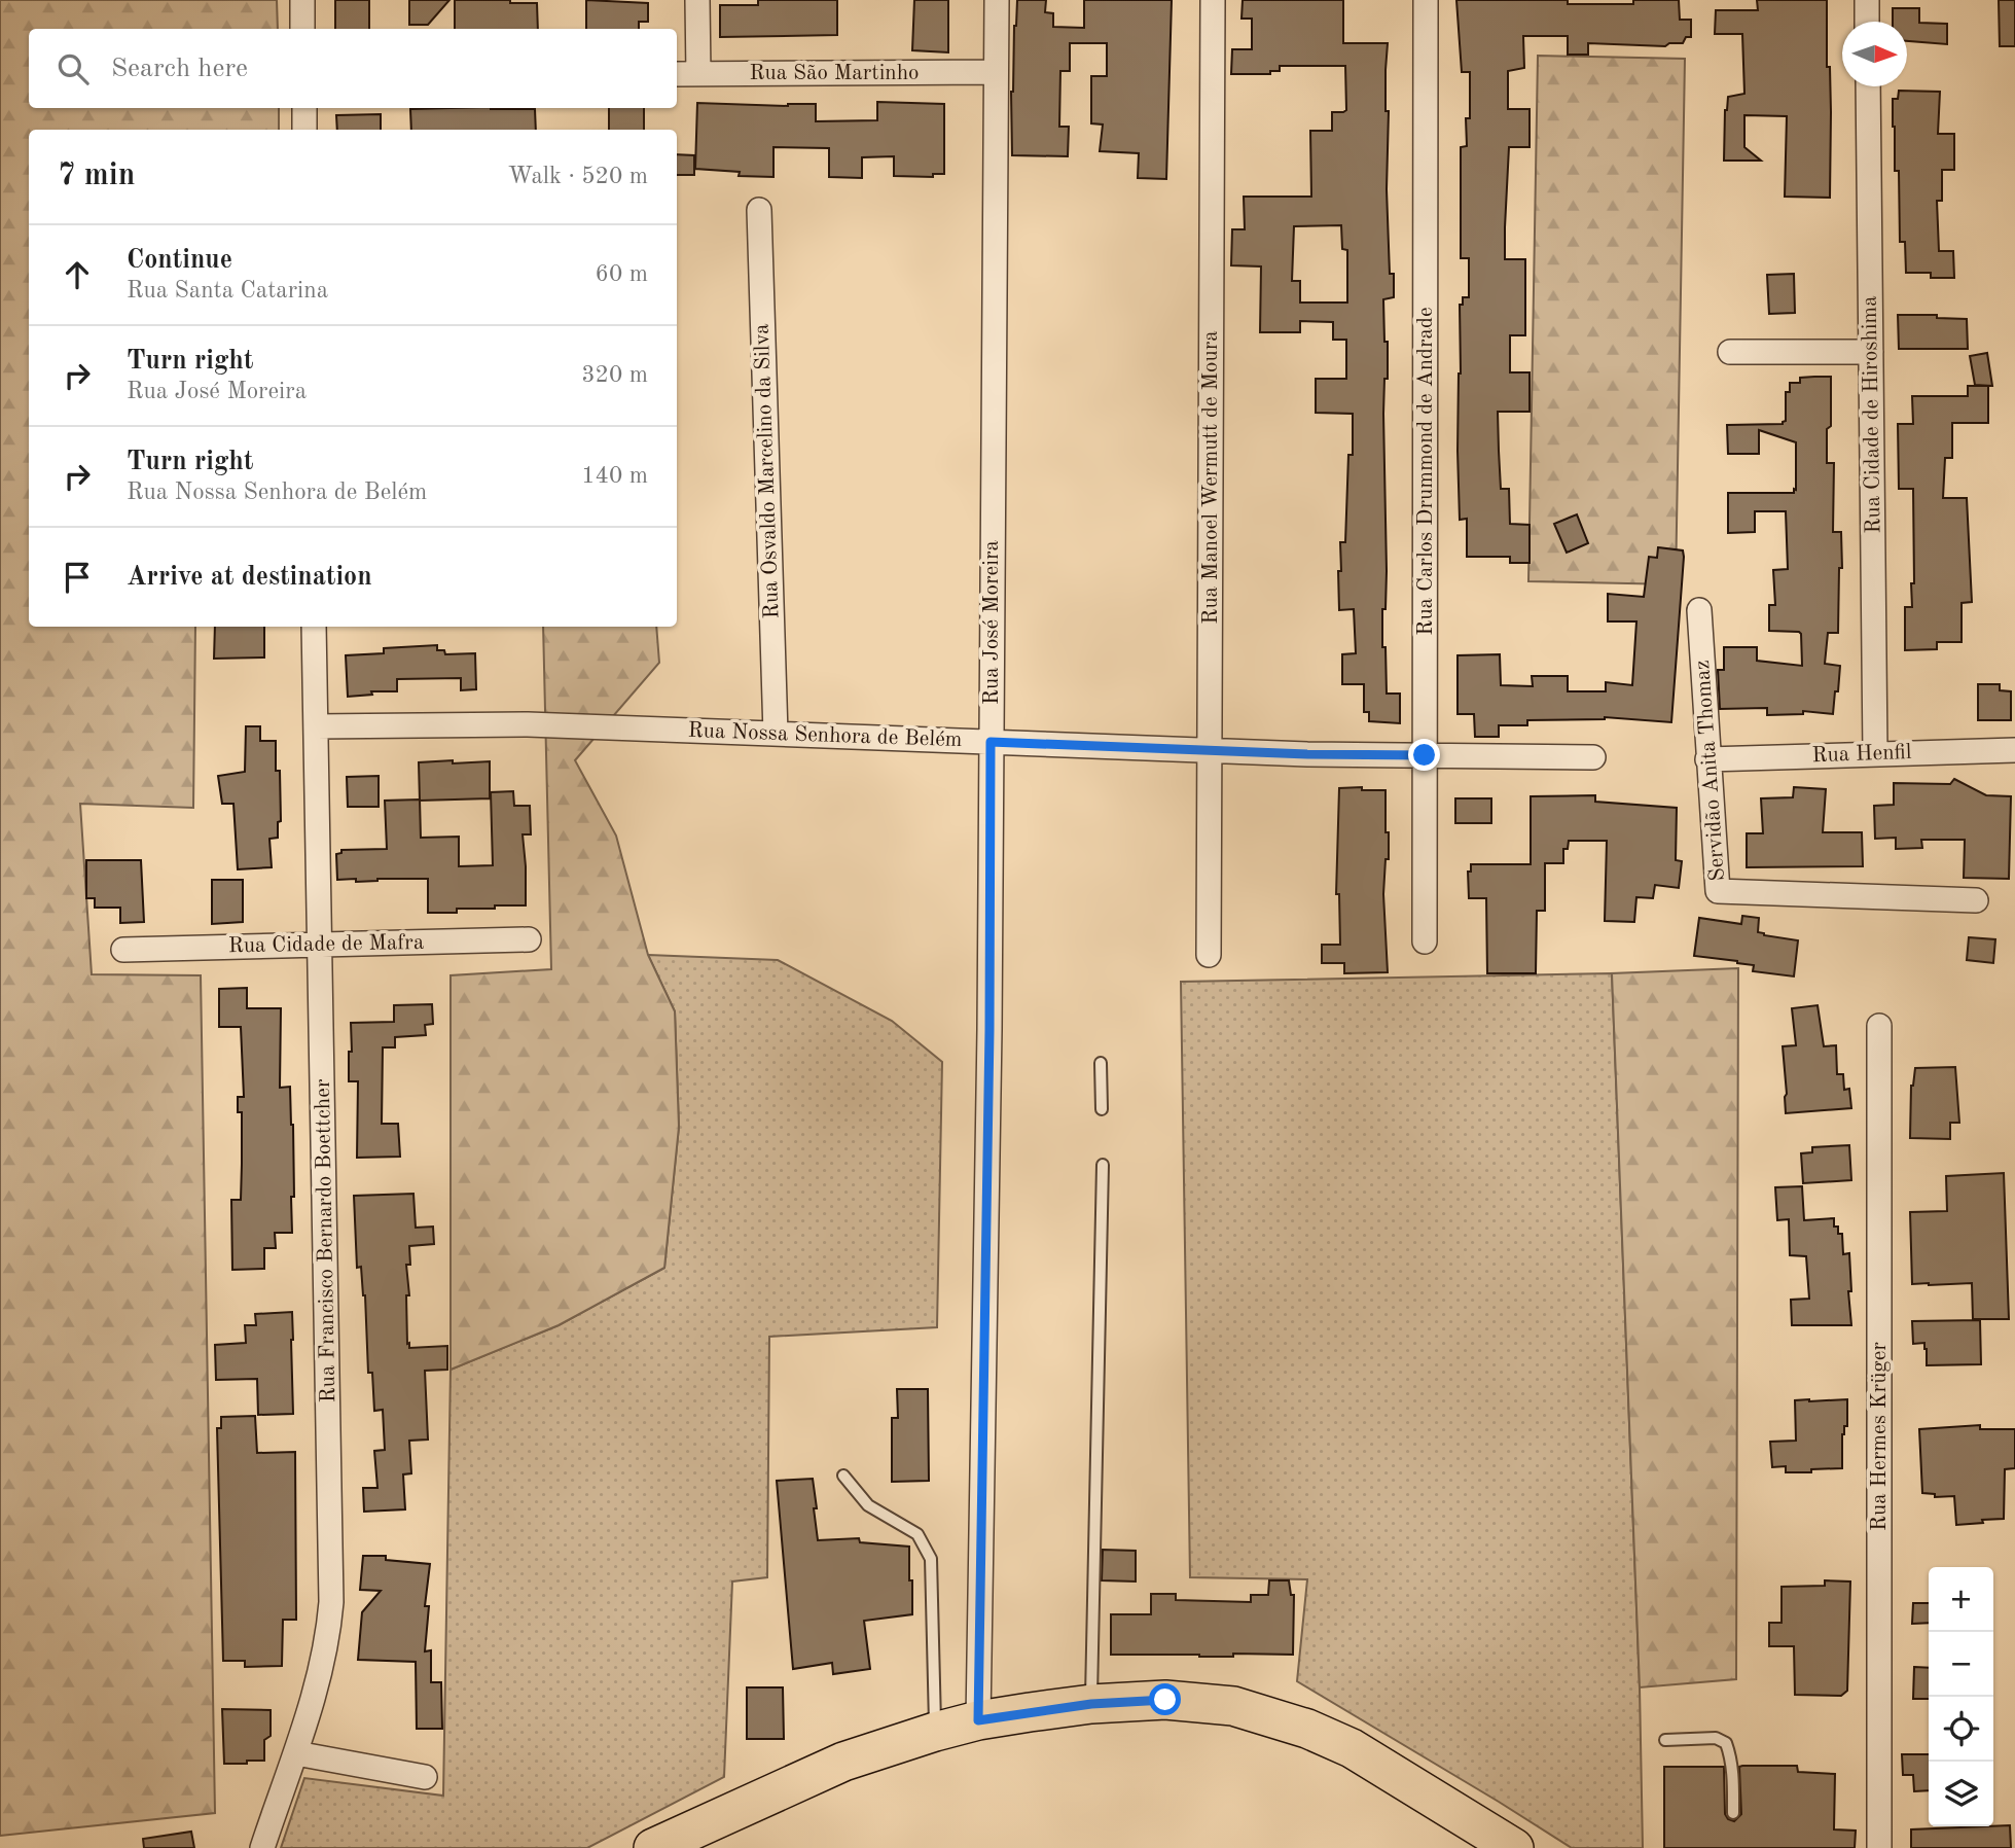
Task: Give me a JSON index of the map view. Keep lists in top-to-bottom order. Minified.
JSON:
{"streets":{"street":["Rua São Martinho","Rua Cidade de Hiroshima","Rua Osvaldo Marcelino da Silva","Rua Carlos Drummond de Andrade","Rua Manoel Wermutt de Moura","Rua José Moreira","Rua Nossa Senhora de Belém","Rua Henfil","Servidão Anita Thomaz","Rua Cidade de Mafra","Rua Francisco Bernardo Boettcher","Rua Hermes Krüger"]},"crossings":[["Rua São Martinho","Rua José Moreira"],["Rua Cidade de Hiroshima","Rua Henfil"],["Rua Osvaldo Marcelino da Silva","Rua Nossa Senhora de Belém"],["Rua Carlos Drummond de Andrade","Rua Nossa Senhora de Belém"],["Rua Manoel Wermutt de Moura","Rua Nossa Senhora de Belém"],["Rua José Moreira","Rua Nossa Senhora de Belém"],["Rua Nossa Senhora de Belém","Rua Francisco Bernardo Boettcher"],["Rua Henfil","Servidão Anita Thomaz"],["Rua Cidade de Mafra","Rua Francisco Bernardo Boettcher"]],"north":"right","page":{"search":"Search here","heading":["7 min","Walk · 520 m"],"list":[["Continue","Rua Santa Catarina","60 m"],["Turn right","Rua José Moreira","320 m"],["Turn right","Rua Nossa Senhora de Belém","140 m"],"Arrive at destination"],"map_buttons":["+","−"]}}
